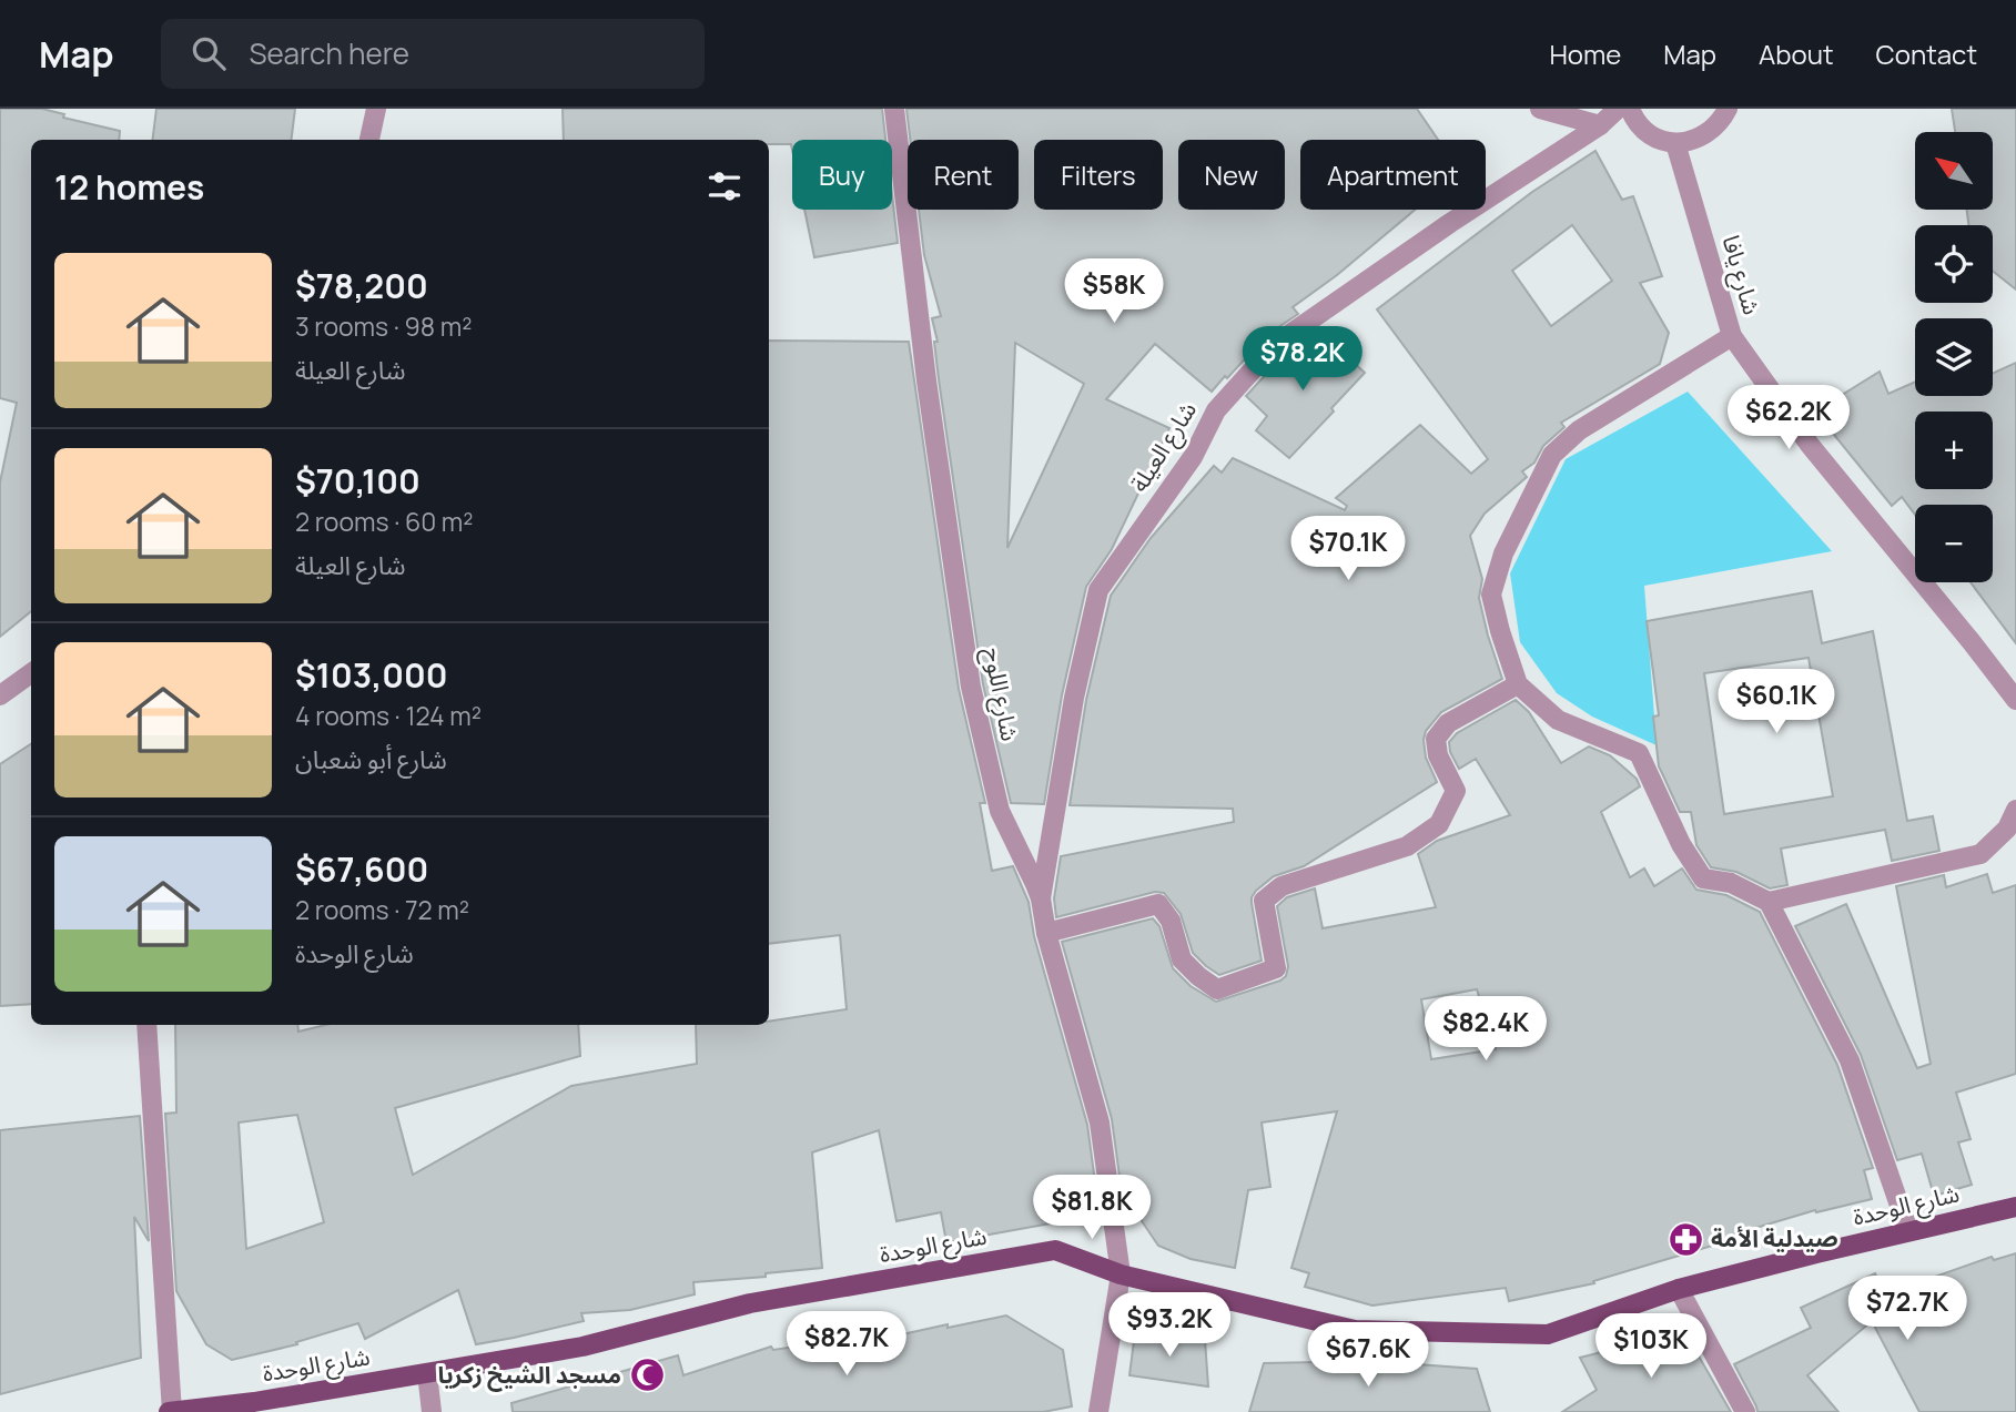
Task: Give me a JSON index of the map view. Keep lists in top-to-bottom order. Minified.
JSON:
{"streets":{"main road":["شارع الوحدة"],"street":["شارع يافا","شارع العيلة","شارع اللوح"]},"crossings":[["شارع العيلة","شارع اللوح"],["شارع اللوح","شارع الوحدة"]],"places":{"pharmacy":["صيدلية الأمة"],"mosque":["مسجد الشيخ زكريا"]},"north":"top left","page":{"header":"Map","search":"Search here","nav":["Home","Map","About","Contact"],"map_buttons":["+","−"],"chip":["Buy","Rent","Filters","New","Apartment"],"heading":"12 homes","list":[{"name":"$78,200","note":"3 rooms · 98 m² · شارع العيلة"},{"name":"$70,100","note":"2 rooms · 60 m² · شارع العيلة"},{"name":"$103,000","note":"4 rooms · 124 m² · شارع أبو شعبان"},{"name":"$67,600","note":"2 rooms · 72 m² · شارع الوحدة"}],"price":["$58K","$78.2K","$62.2K","$70.1K","$60.1K","$82.4K","$81.8K","$72.7K","$93.2K","$82.7K","$103K","$67.6K"]}}
